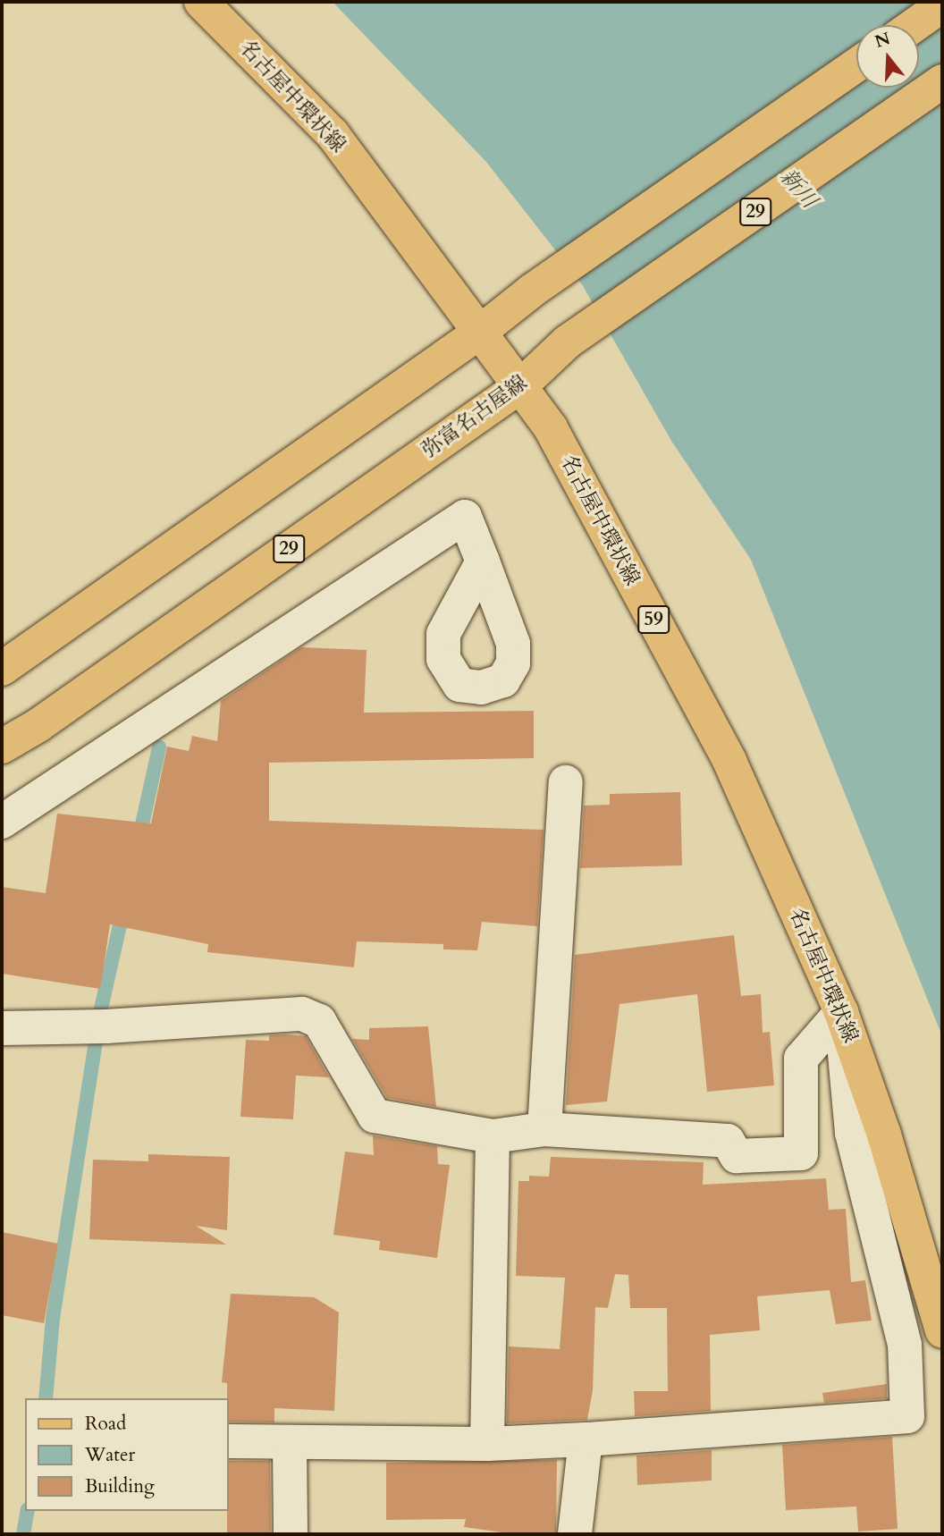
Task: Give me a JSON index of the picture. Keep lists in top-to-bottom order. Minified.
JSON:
{"streets":{"main road":["名古屋中環状線","29","弥富名古屋線","59"]},"crossings":[["名古屋中環状線","弥富名古屋線"]],"water":["新川"],"legend":["Road","Water","Building"],"north":"top"}
